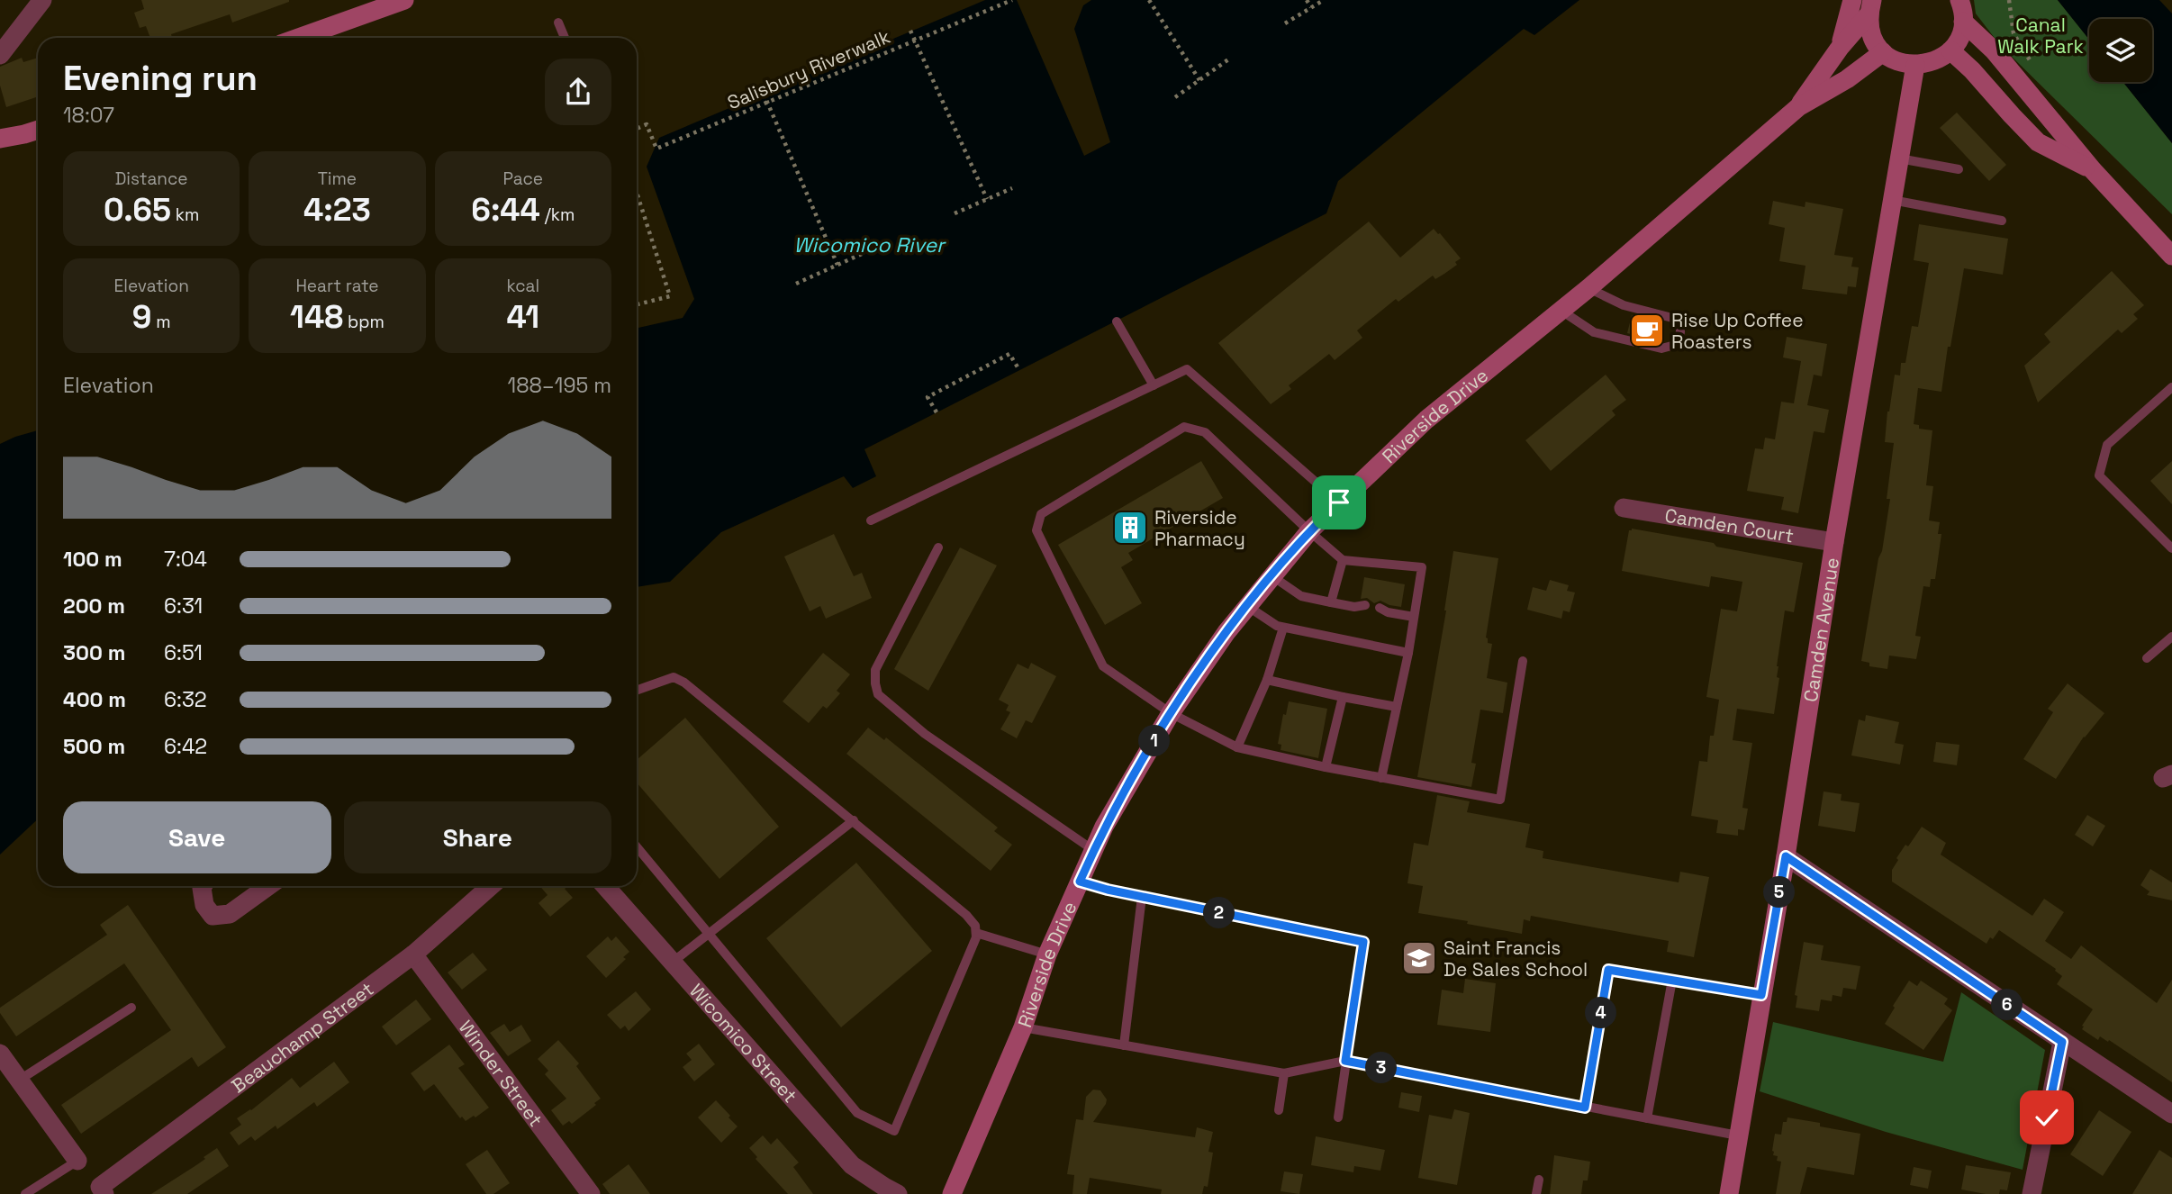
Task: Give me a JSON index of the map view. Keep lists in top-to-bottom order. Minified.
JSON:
{"streets":{"street":["Riverside Drive","Camden Court","Camden Avenue","Beauchamp Street","Wicomico Street","Winder Street"],"path":["Salisbury Riverwalk"]},"crossings":[["Camden Court","Camden Avenue"],["Beauchamp Street","Winder Street"]],"water":["Wicomico River"],"parks":["Canal Walk Park"],"places":{"cafe":["Rise Up Coffee Roasters"],"building":["Riverside Pharmacy"],"school or university":["Saint Francis De Sales School"]},"page":{"heading":["Evening run","18:07"],"stats":[["Distance","0.65 km"],["Time","4:23"],["Pace","6:44 /km"],["Elevation","9 m"],["Heart rate","148 bpm"],["kcal","41"]],"chart":["Elevation","188–195 m"],"list":[{"name":"100 m","note":"7:04"},{"name":"200 m","note":"6:31"},{"name":"300 m","note":"6:51"},{"name":"400 m","note":"6:32"},{"name":"500 m","note":"6:42"}],"pins":["1","5","2","6","4","3"],"buttons":["Save","Share"]}}
